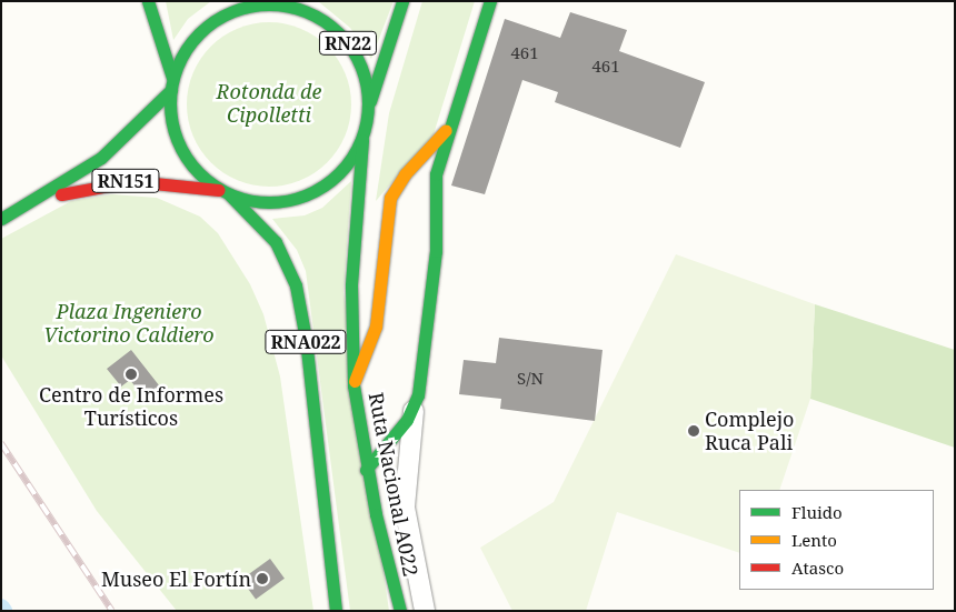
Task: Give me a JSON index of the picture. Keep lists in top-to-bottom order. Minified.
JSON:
{"streets":{"main road":["RN22","RN151","RNA022","Ruta Nacional A022"]},"crossings":[["RN22","RN151"],["RN22","RNA022"],["RN22","Ruta Nacional A022"],["RN151","RNA022"],["RN151","Ruta Nacional A022"],["RNA022","Ruta Nacional A022"]],"parks":["Rotonda de Cipolletti","Plaza Ingeniero Victorino Caldiero"],"places":["Centro de Informes Turísticos","Complejo Ruca Pali","Museo El Fortín"],"house_numbers":["461","461","S/N"],"legend":["Fluido","Lento","Atasco"]}
